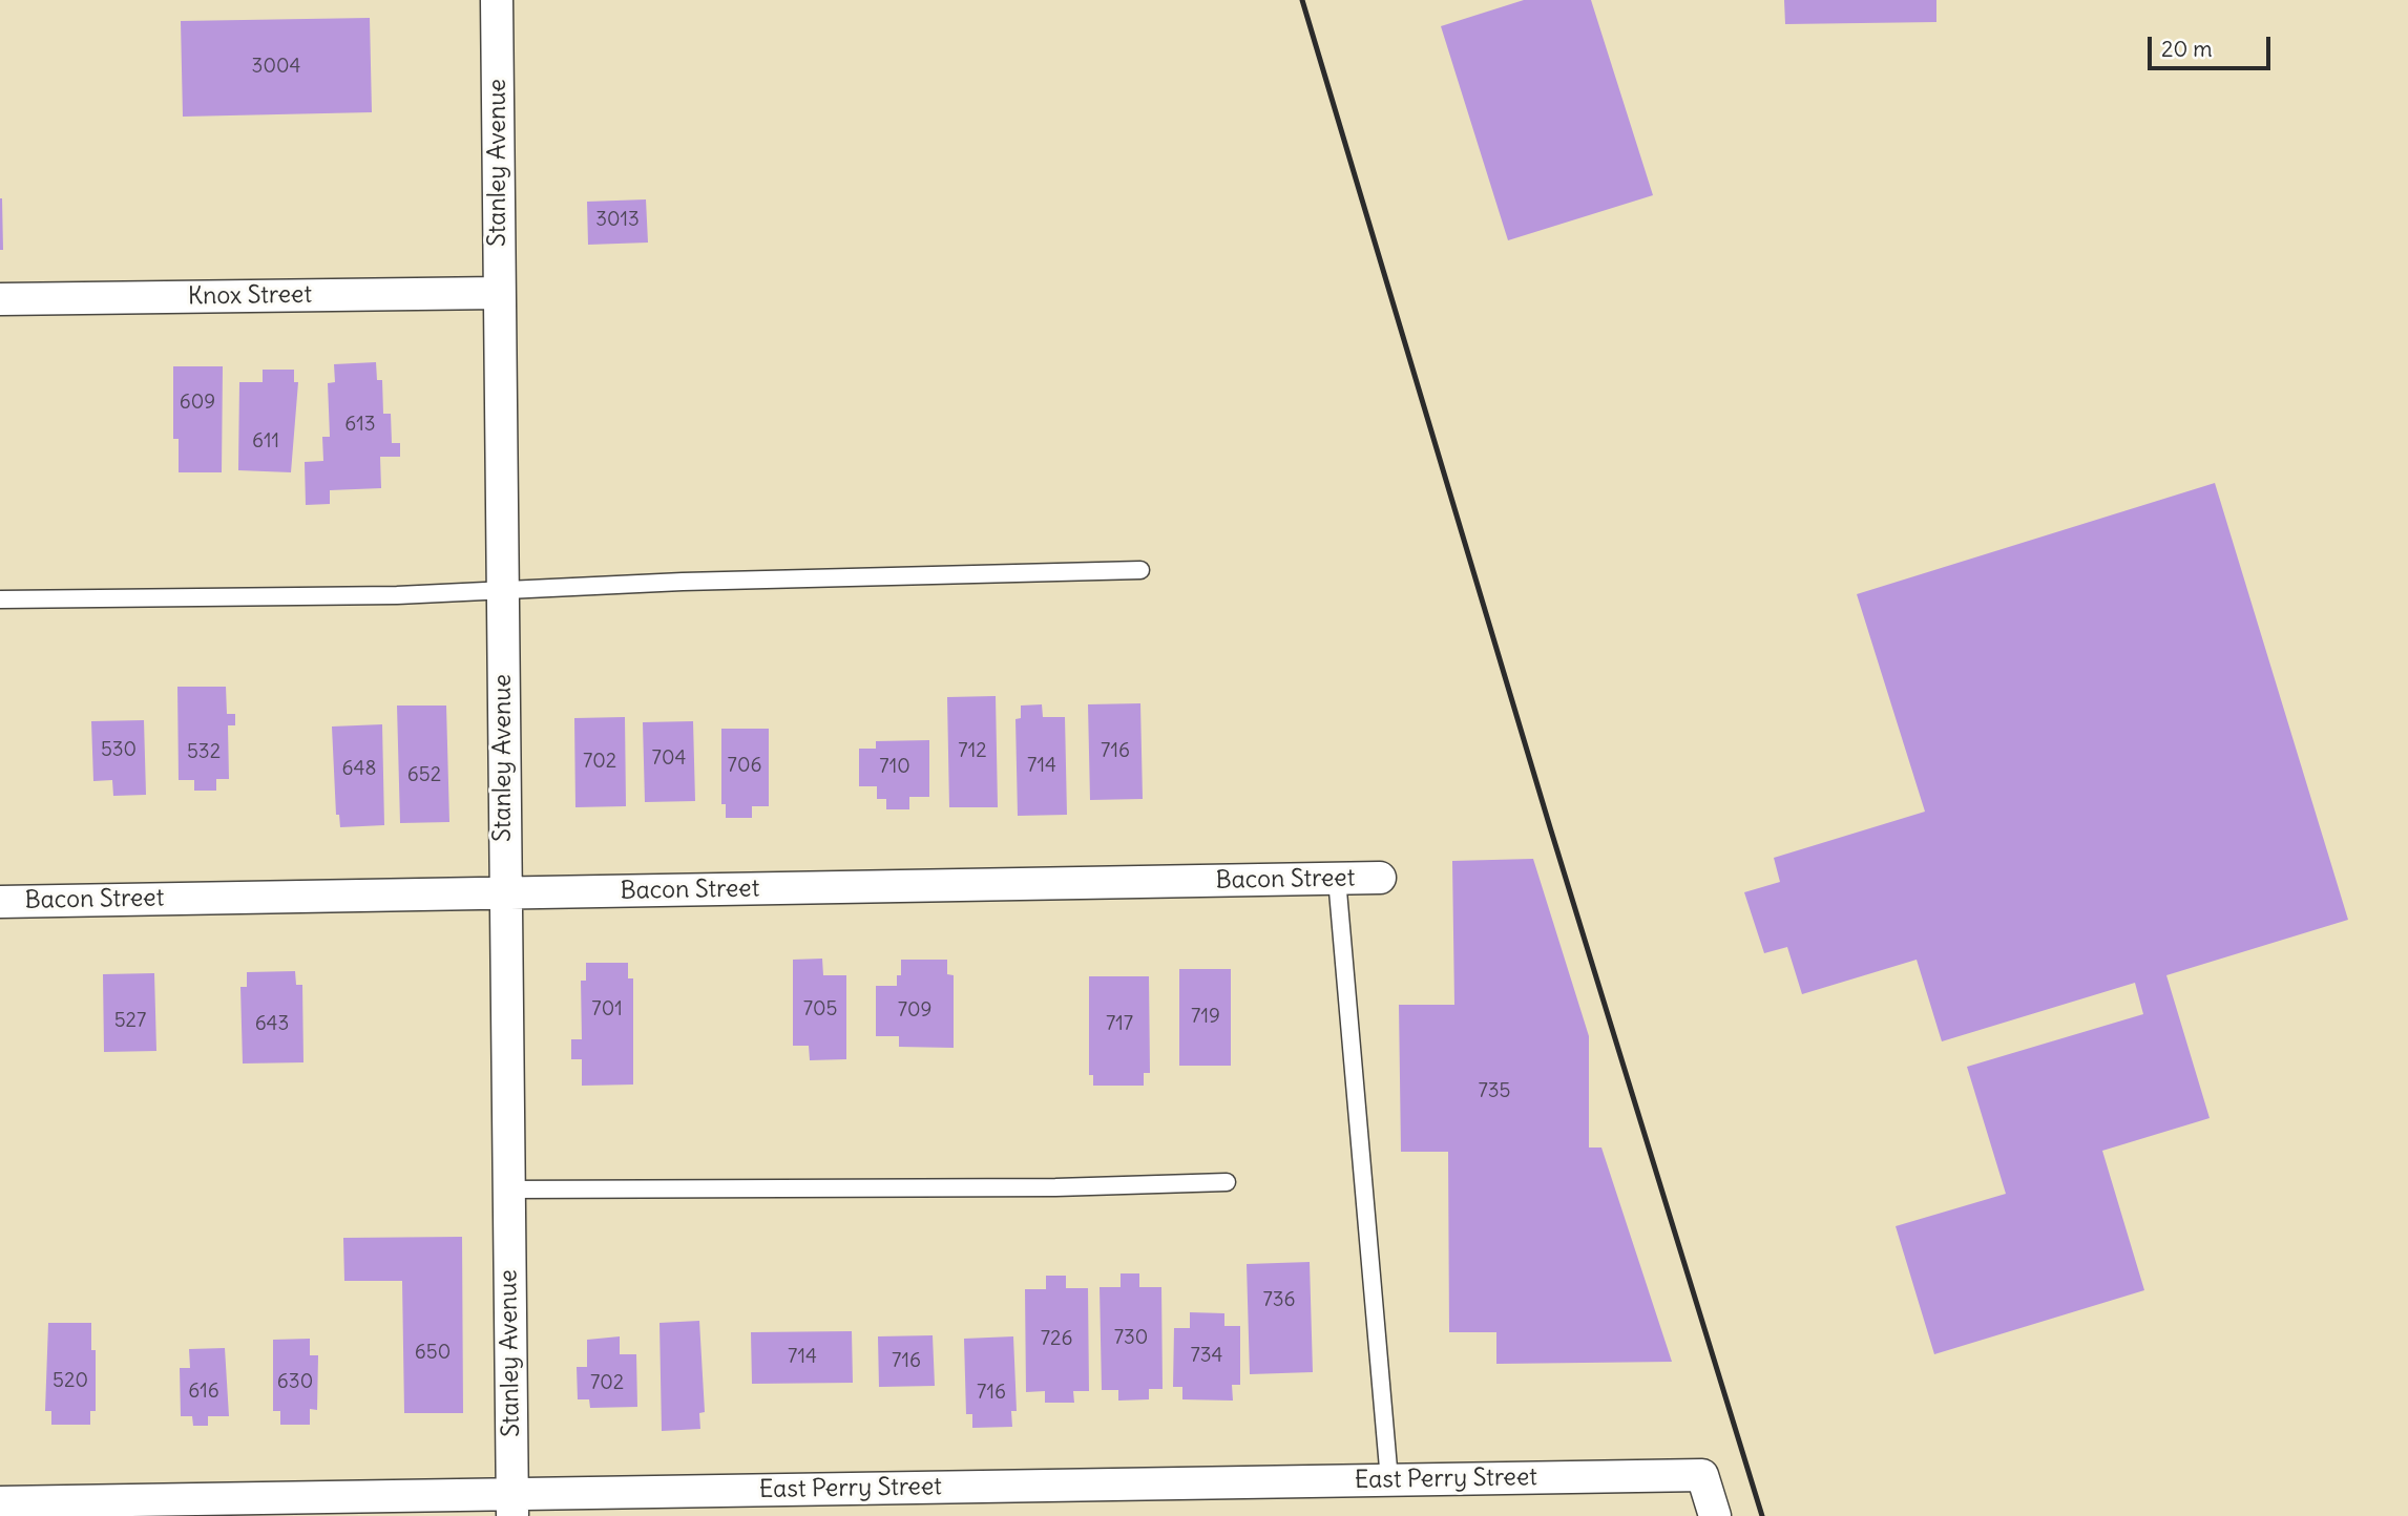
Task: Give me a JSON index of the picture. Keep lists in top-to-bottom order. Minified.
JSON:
{"streets":{"street":["Stanley Avenue","Knox Street","Bacon Street","East Perry Street"]},"crossings":[["Stanley Avenue","Knox Street"],["Stanley Avenue","Bacon Street"],["Stanley Avenue","East Perry Street"]],"house_numbers":["3004","3013","609","613","611","530","712","716","532","704","702","706","714","710","648","652","701","705","709","719","527","643","717","735","736","730","726","650","734","714","716","520","630","702","616","716"],"scale_bar":"20 m"}
